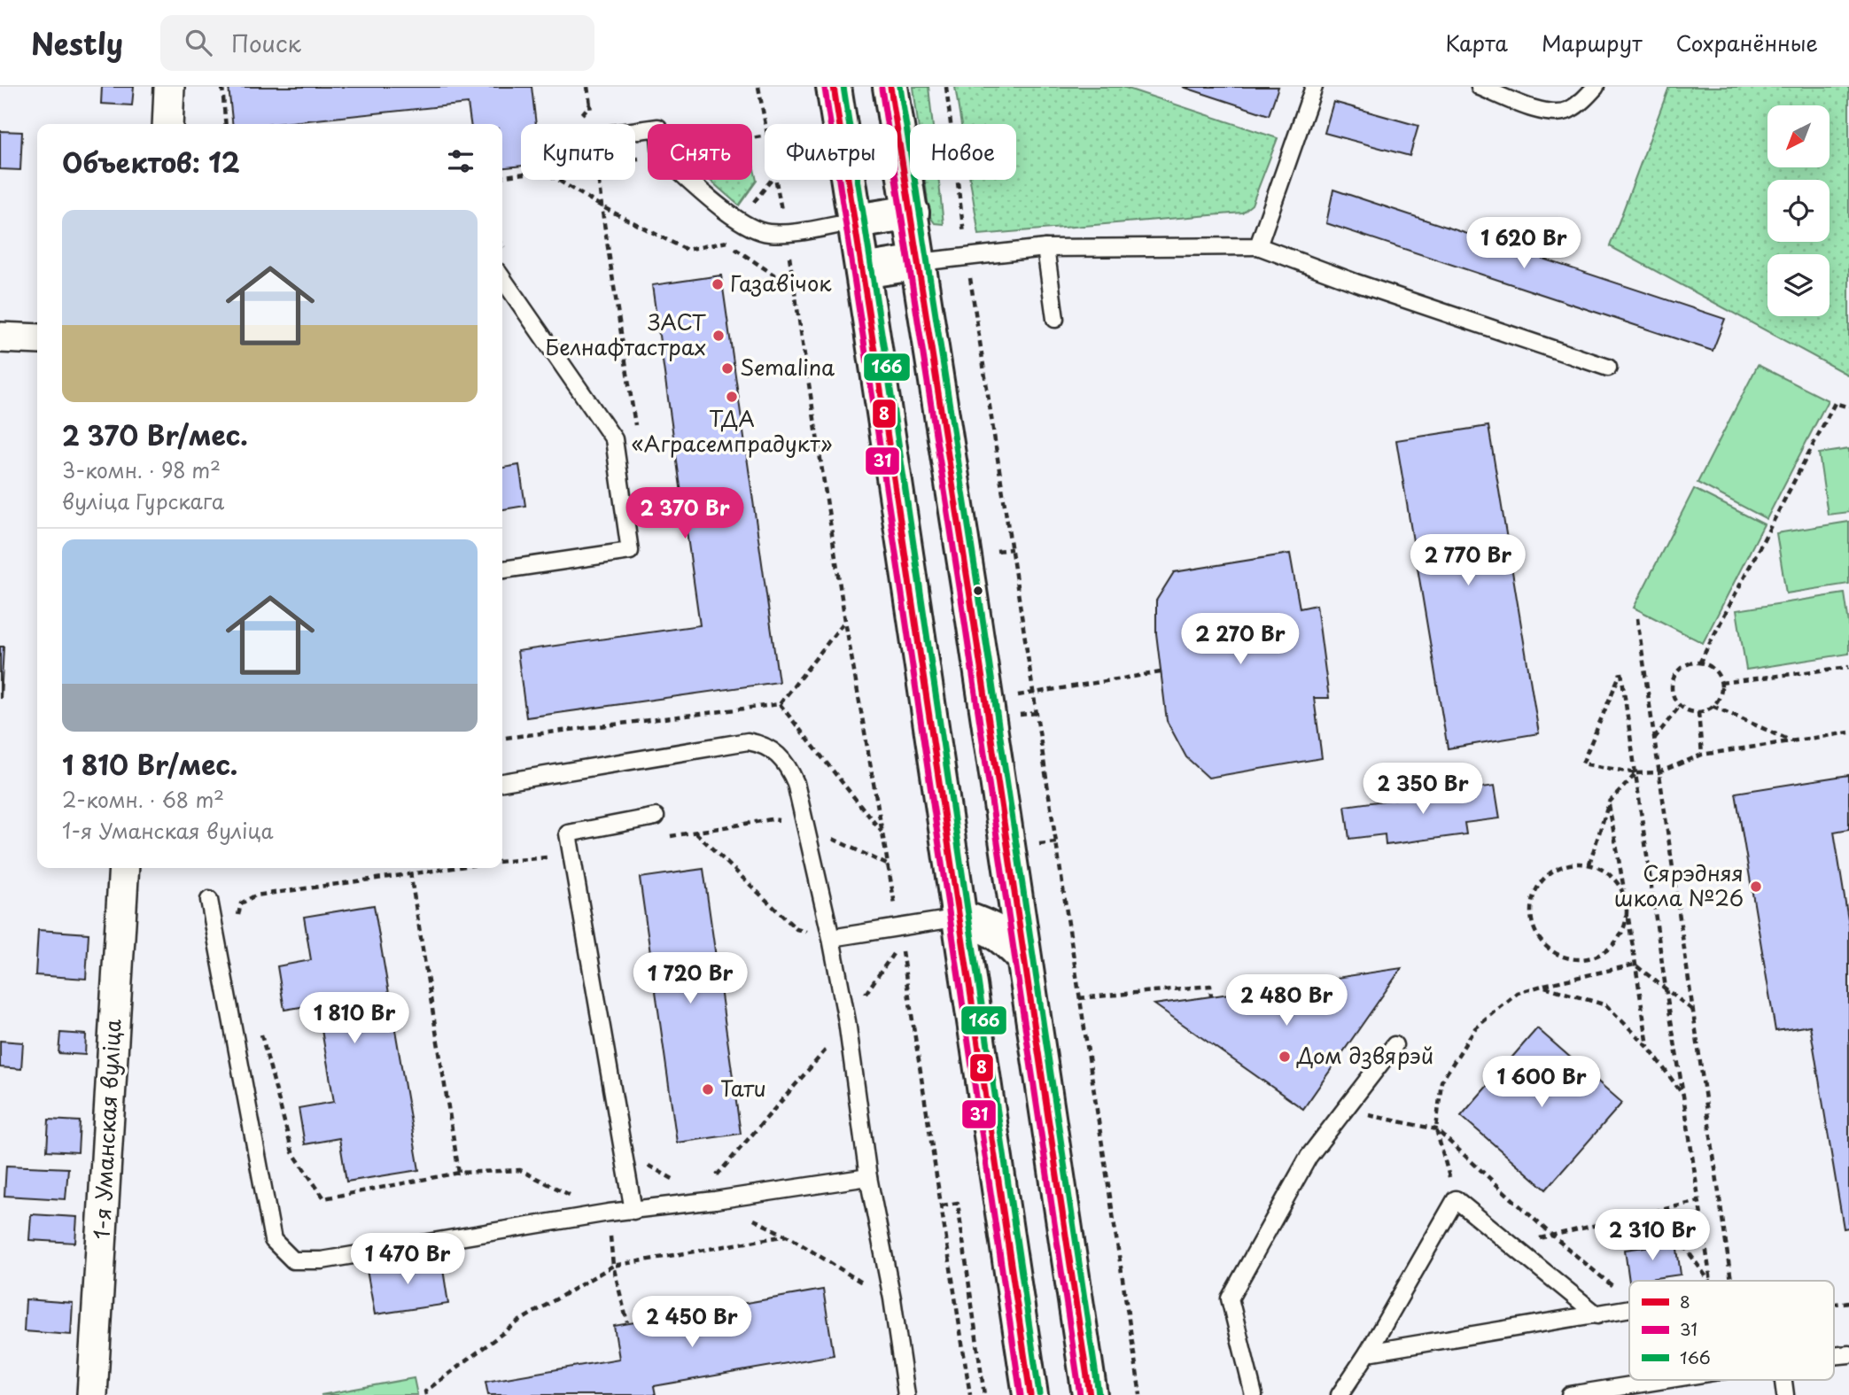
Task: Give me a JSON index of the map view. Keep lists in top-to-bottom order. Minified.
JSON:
{"streets":{"street":["1-я Уманская вуліца"]},"places":["Газавічок","ЗАСТ Белнафтастрах","Semalina","ТДА «Аграсемпрадукт»","Сярэдняя школа №26","Дом дзвярэй","Тати"],"lines":["transit line 8","transit line 166","transit line 31"],"legend":["8","31","166"],"north":"bottom left","page":{"header":"Nestly","search":"Поиск","nav":["Карта","Маршрут","Сохранённые"],"chip":["Купить","Снять","Фильтры","Новое"],"heading":"Объектов: 12","list":[{"name":"2 370 Br/мес.","note":"3-комн. · 98 m² · вуліца Гурскага"},{"name":"1 810 Br/мес.","note":"2-комн. · 68 m² · 1-я Уманская вуліца"}],"price":["1 620 Br","2 370 Br","2 770 Br","2 270 Br","2 350 Br","1 720 Br","2 480 Br","1 810 Br","1 600 Br","2 310 Br","1 470 Br","2 450 Br"]}}
